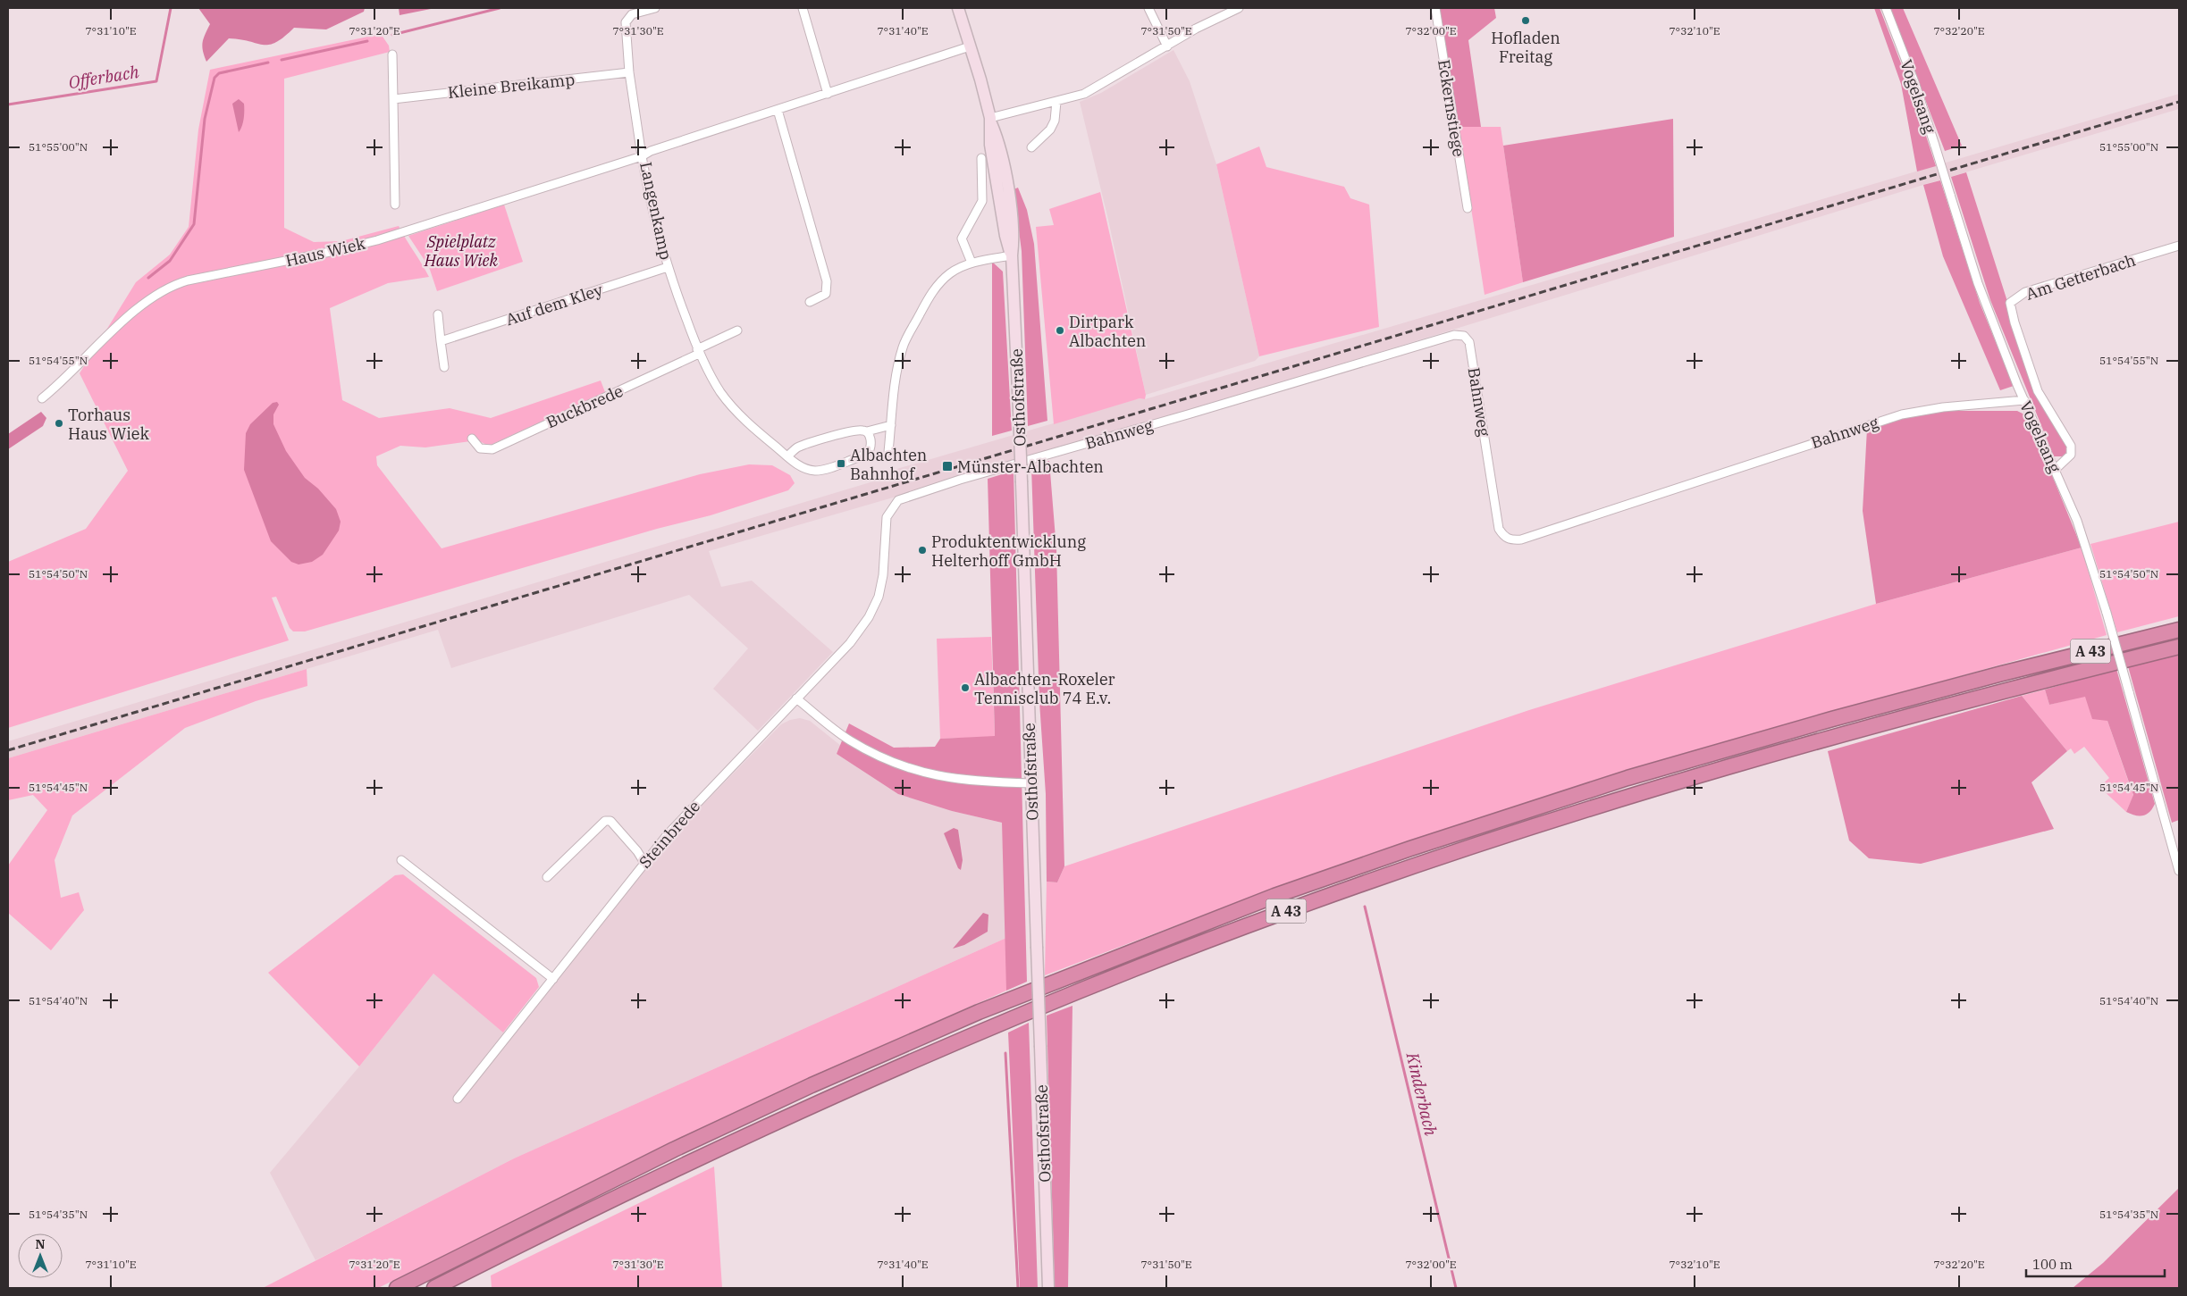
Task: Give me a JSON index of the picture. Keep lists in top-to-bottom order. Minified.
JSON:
{"streets":{"highway":["A 43"],"street":["Kleine Breikamp","Vogelsang","Eckernstiege","Langenkamp","Haus Wiek","Am Getterbach","Auf dem Kley","Osthofstraße","Bahnweg","Buckbrede","Steinbrede"]},"crossings":[["Vogelsang","Am Getterbach"],["Vogelsang","Bahnweg"],["Langenkamp","Haus Wiek"],["Langenkamp","Auf dem Kley"],["Langenkamp","Osthofstraße"],["Langenkamp","Buckbrede"],["Bahnweg","Steinbrede"]],"water":["Offerbach","Kinderbach"],"parks":["Spielplatz Haus Wiek"],"places":{"other":["Hofladen Freitag","Dirtpark Albachten","Torhaus Haus Wiek","Produktentwicklung Helterhoff GmbH","Albachten-Roxeler Tennisclub 74 E.v."],"transit":["Albachten Bahnhof","Münster-Albachten"]},"scale_bar":"100 m","north":"top","coordinates":["7°31'10\"E","7°31'20\"E","7°31'30\"E","7°31'40\"E","7°31'50\"E","7°32'00\"E","7°32'10\"E","7°32'20\"E","51°55'00\"N","51°54'55\"N","51°54'50\"N","51°54'45\"N","51°54'40\"N","51°54'35\"N"]}
